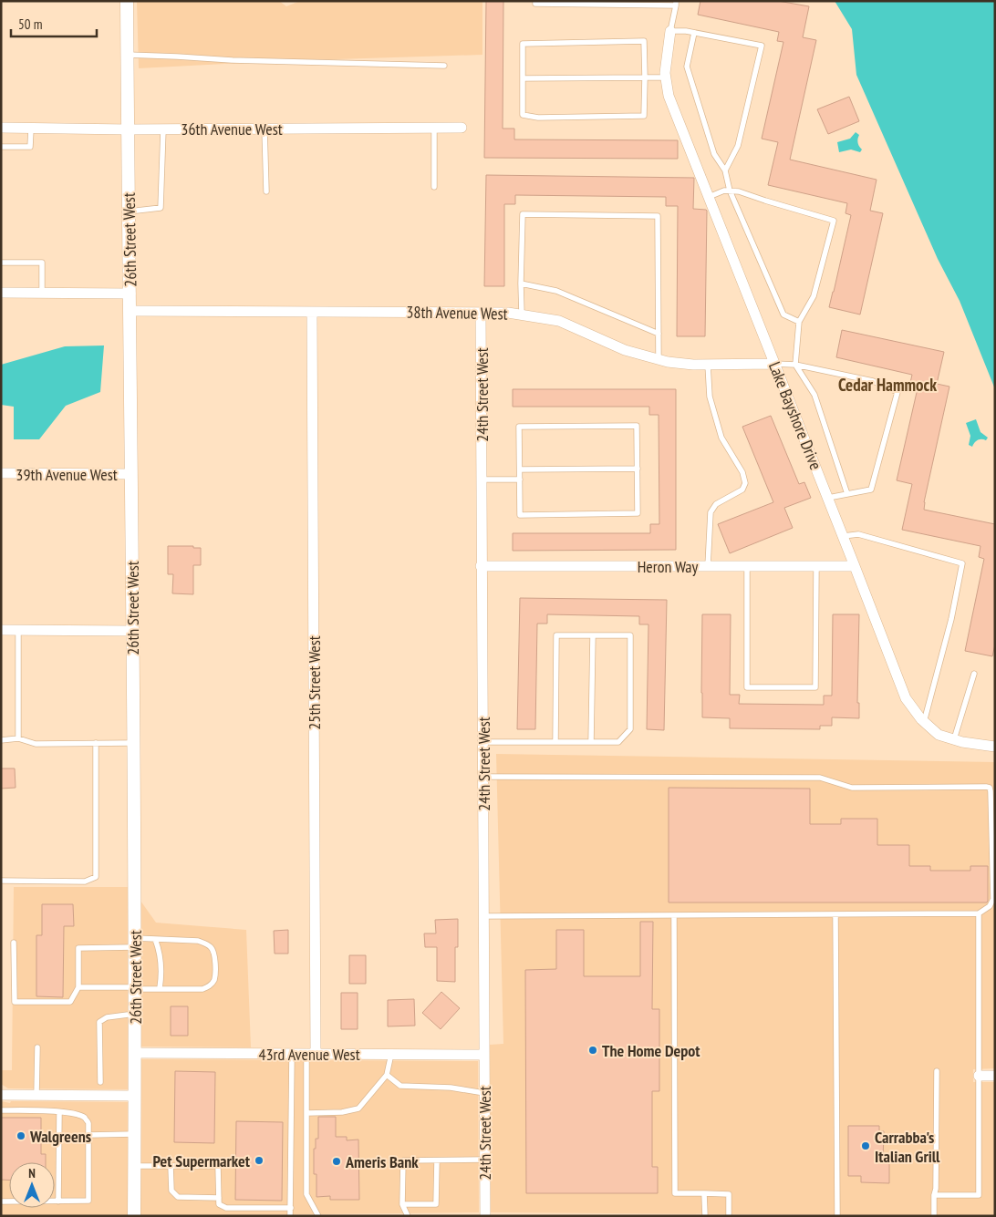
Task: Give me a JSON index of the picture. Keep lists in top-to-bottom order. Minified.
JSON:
{"streets":{"street":["36th Avenue West","26th Street West","38th Avenue West","24th Street West","Lake Bayshore Drive","39th Avenue West","Heron Way","25th Street West","43rd Avenue West"]},"crossings":[["36th Avenue West","26th Street West"],["26th Street West","38th Avenue West"],["26th Street West","39th Avenue West"],["26th Street West","43rd Avenue West"],["38th Avenue West","24th Street West"],["38th Avenue West","Lake Bayshore Drive"],["38th Avenue West","25th Street West"],["24th Street West","Heron Way"],["24th Street West","43rd Avenue West"],["Lake Bayshore Drive","Heron Way"],["25th Street West","43rd Avenue West"]],"districts":["Cedar Hammock"],"places":["The Home Depot","Walgreens","Carrabba's Italian Grill","Pet Supermarket","Ameris Bank"],"scale_bar":"50 m","north":"top"}
